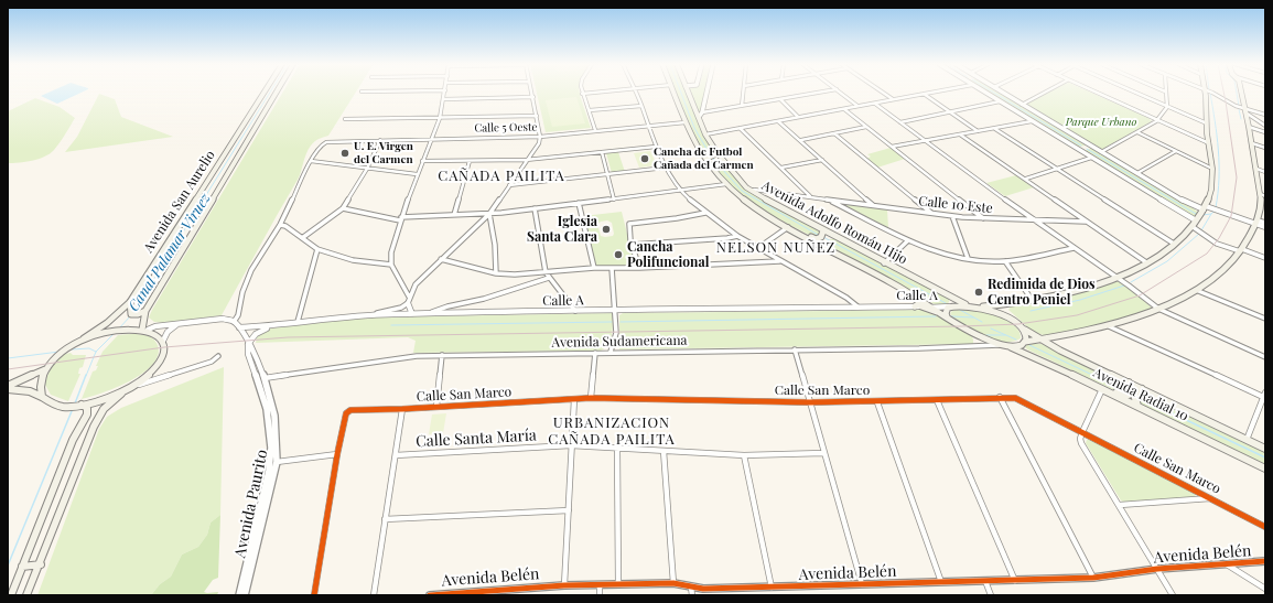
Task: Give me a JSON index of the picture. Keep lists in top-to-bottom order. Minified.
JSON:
{"streets":{"main road":["Avenida San Aurelio","Avenida Adolfo Román Hijo","Avenida Radial 10"],"street":["Calle 5 Oeste","Calle 10 Este","Calle A","Avenida Sudamericana","Calle San Marco","Calle Santa María","Avenida Paurito","Avenida Belén"]},"crossings":[["Calle 5 Oeste","Avenida Adolfo Román Hijo"],["Calle 10 Este","Avenida Adolfo Román Hijo"],["Avenida Adolfo Román Hijo","Calle A"],["Avenida Adolfo Román Hijo","Avenida Radial 10"],["Calle A","Avenida Paurito"],["Avenida Sudamericana","Avenida Radial 10"],["Avenida Sudamericana","Avenida Paurito"]],"districts":["CAÑADA PAILITA","NELSON NUÑEZ","URBANIZACION CAÑADA PAILITA"],"water":["Canal Palamar Viruez"],"parks":["Parque Urbano"],"places":["U. E. Virgen del Carmen","Cancha de Futbol Cañada del Carmen","Iglesia Santa Clara","Cancha Polifuncional","Redimida de Dios Centro Peniel"]}
